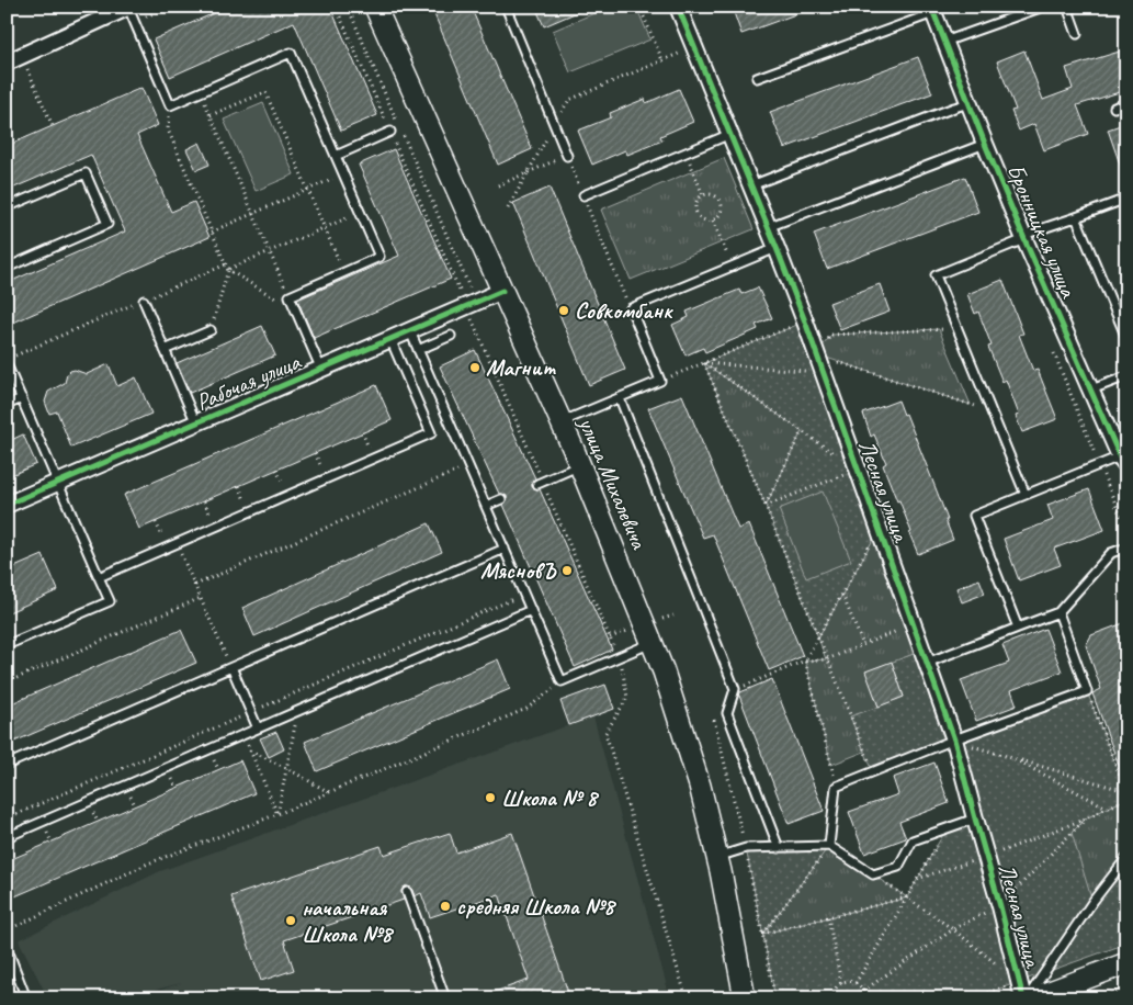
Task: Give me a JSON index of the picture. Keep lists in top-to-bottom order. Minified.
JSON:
{"streets":{"main road":["улица Михалевича"],"street":["Бронницкая улица","Рабочая улица","Лесная улица"]},"crossings":[["Рабочая улица","улица Михалевича"]],"places":["Совкомбанк","Магнит","МясновЪ","Школа № 8","средняя Школа №8","начальная Школа №8"]}
